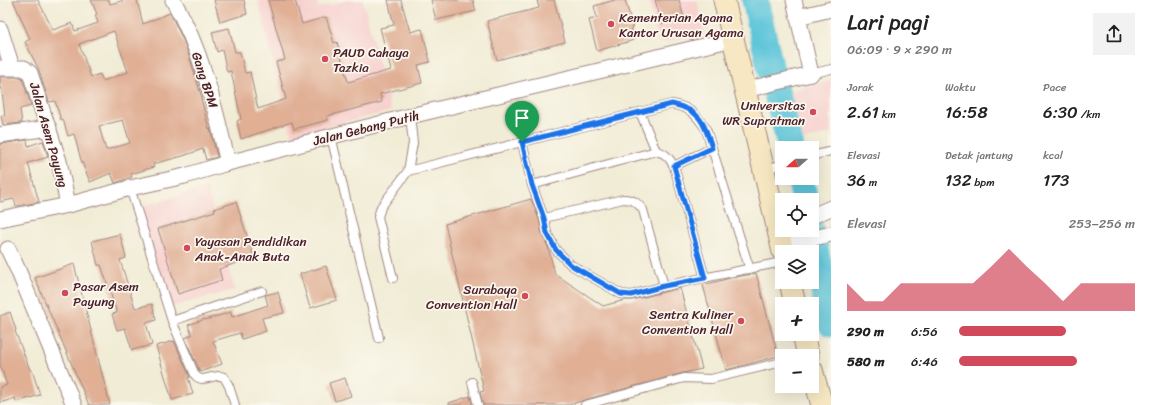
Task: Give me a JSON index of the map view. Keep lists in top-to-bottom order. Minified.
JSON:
{"streets":{"street":["Gang BPM","Jalan Gebang Putih","Jalan Asem Payung"]},"crossings":[["Gang BPM","Jalan Gebang Putih"],["Jalan Gebang Putih","Jalan Asem Payung"]],"places":["Kementerian Agama Kantor Urusan Agama","PAUD Cahaya Tazkia","Universitas WR Supratman","Yayasan Pendidikan Anak-Anak Buta","Pasar Asem Payung","Surabaya Convention Hall","Sentra Kuliner Convention Hall"],"north":"left","page":{"heading":["Lari pagi","06:09 · 9 × 290 m"],"stats":[["Jarak","2.61 km"],["Waktu","16:58"],["Pace","6:30 /km"],["Elevasi","36 m"],["Detak jantung","132 bpm"],["kcal","173"]],"map_buttons":["+","−"],"chart":["Elevasi","253–256 m"],"list":[{"name":"290 m","note":"6:56"},{"name":"580 m","note":"6:46"}]}}
